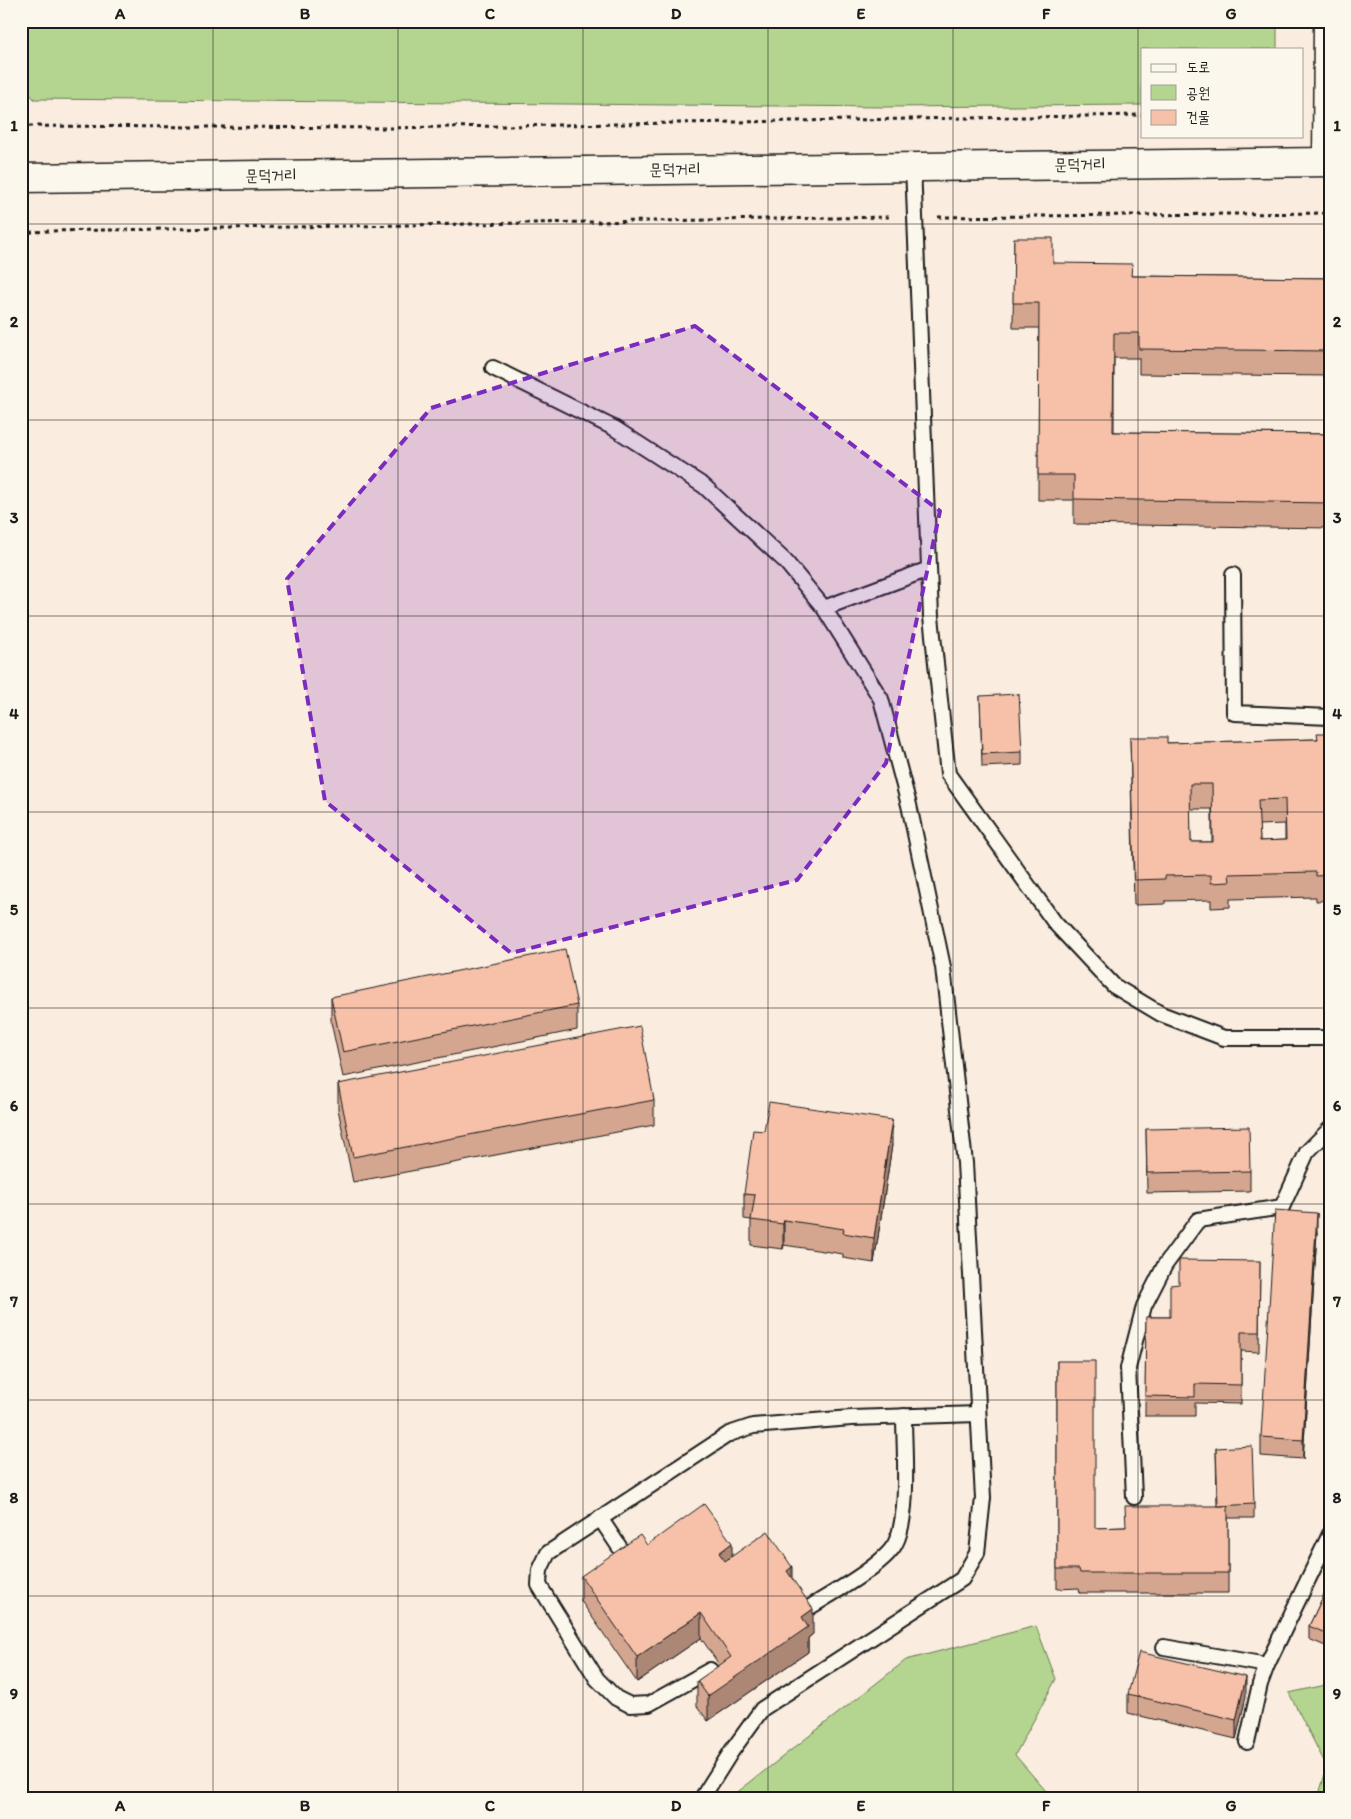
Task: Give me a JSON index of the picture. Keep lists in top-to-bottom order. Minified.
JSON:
{"streets":{"main road":["문덕거리"]},"legend":["도로","공원","건물"],"grid":{"columns":["A","B","C","D","E","F","G"],"rows":["1","2","3","4","5","6","7","8","9"]}}
